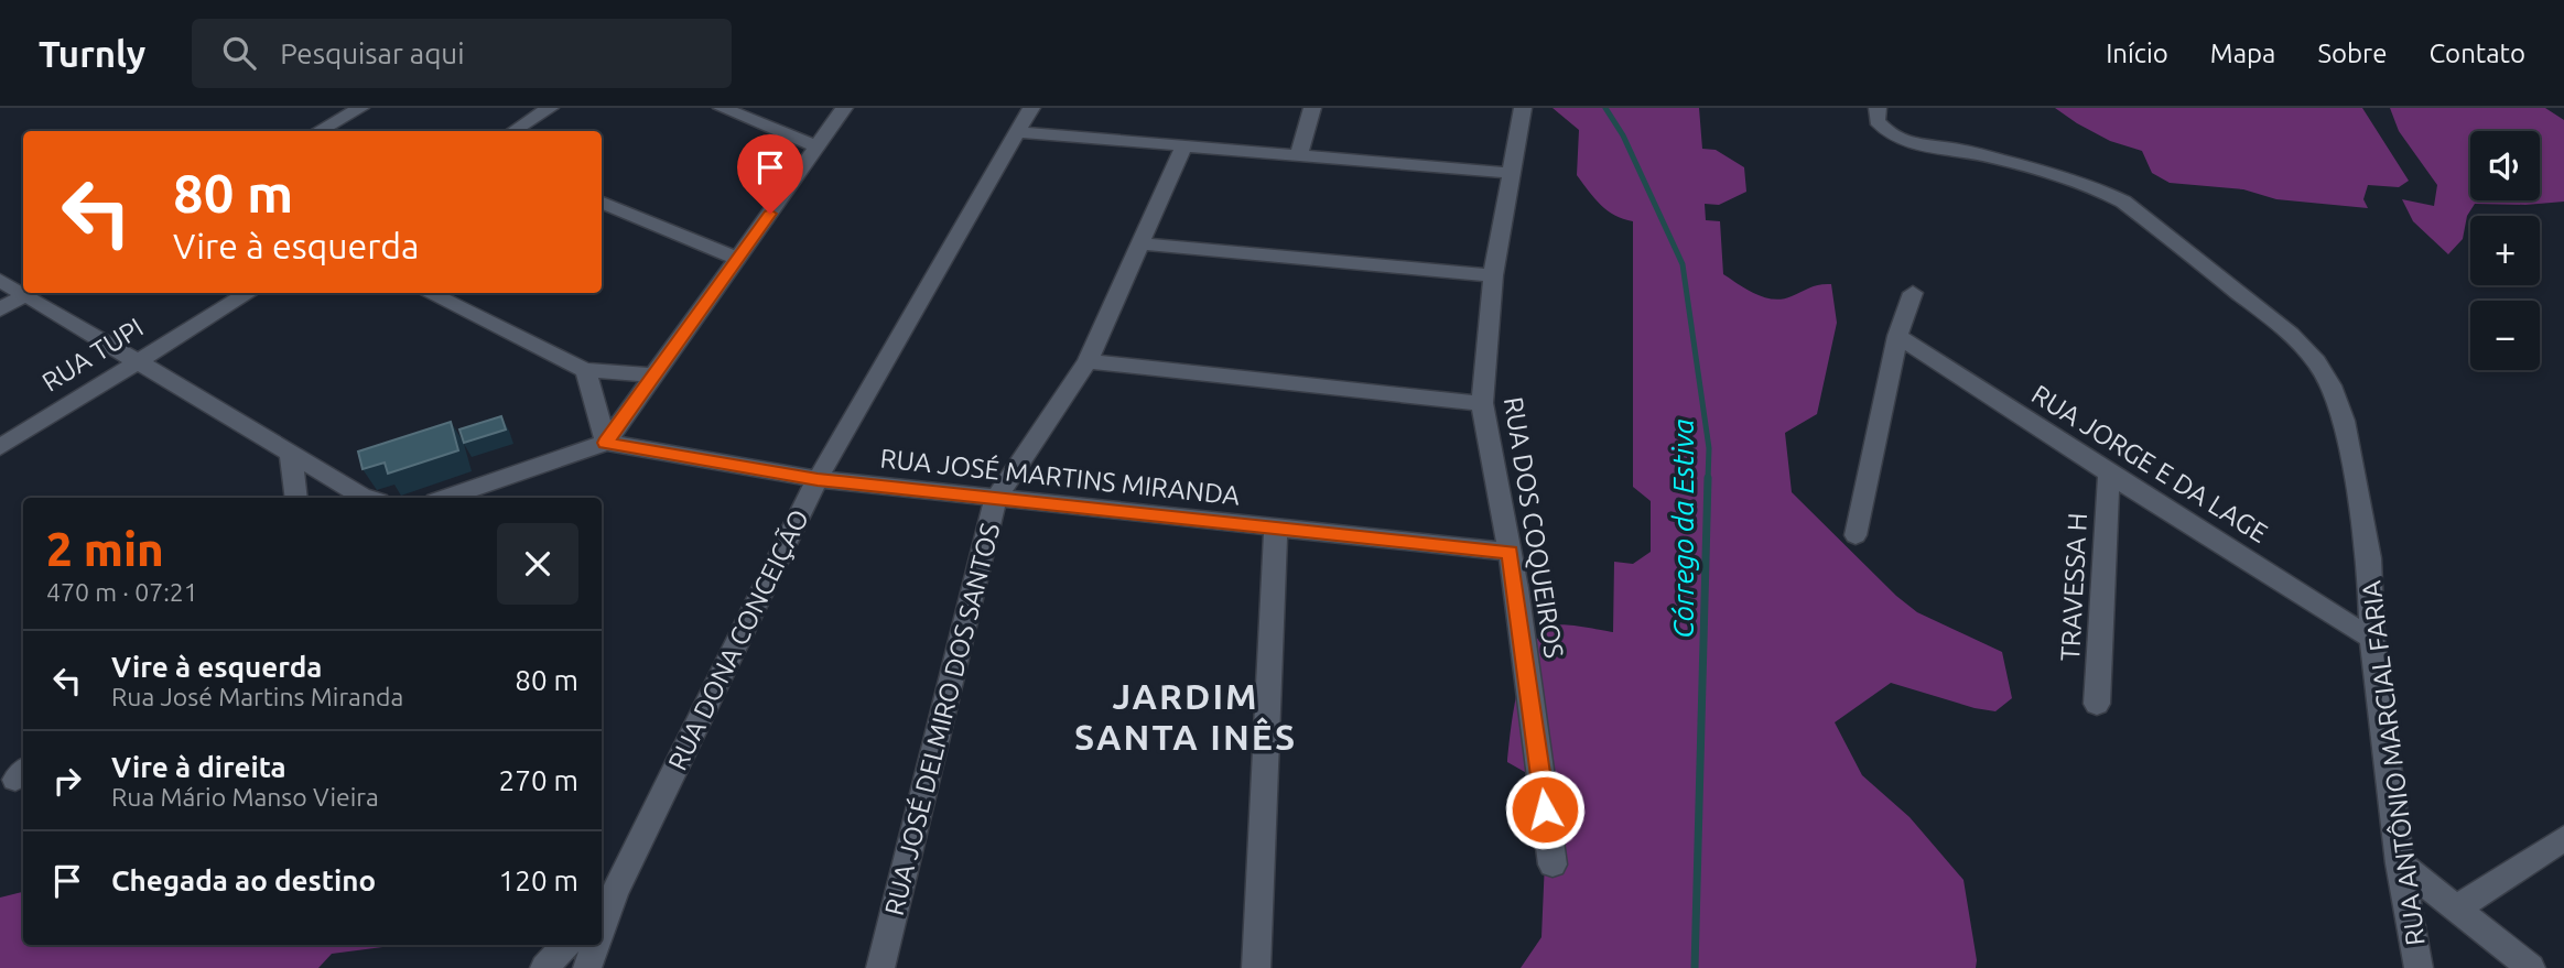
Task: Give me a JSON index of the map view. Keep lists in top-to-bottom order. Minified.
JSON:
{"streets":{"street":["RUA TUPI","RUA JORGE E DA LAGE","RUA JOSÉ MARTINS MIRANDA","RUA DOS COQUEIROS","TRAVESSA H","RUA DONA CONCEIÇÃO","RUA JOSÉ DELMIRO DOS SANTOS","RUA ANTÔNIO MARCIAL FARIA"]},"crossings":[["RUA JORGE E DA LAGE","TRAVESSA H"],["RUA JORGE E DA LAGE","RUA ANTÔNIO MARCIAL FARIA"],["RUA JOSÉ MARTINS MIRANDA","RUA DOS COQUEIROS"],["RUA JOSÉ MARTINS MIRANDA","RUA DONA CONCEIÇÃO"],["RUA JOSÉ MARTINS MIRANDA","RUA JOSÉ DELMIRO DOS SANTOS"]],"districts":["JARDIM SANTA INÊS"],"water":["Córrego da Estiva"],"page":{"header":"Turnly","search":"Pesquisar aqui","nav":["Início","Mapa","Sobre","Contato"],"map_buttons":["+","−"],"turn":["80 m","Vire à esquerda"],"heading":["2 min","470 m · 07:21"],"list":[{"name":"Vire à esquerda","note":"Rua José Martins Miranda","value":"80 m"},{"name":"Vire à direita","note":"Rua Mário Manso Vieira","value":"270 m"},{"name":"Chegada ao destino","value":"120 m"}]}}
